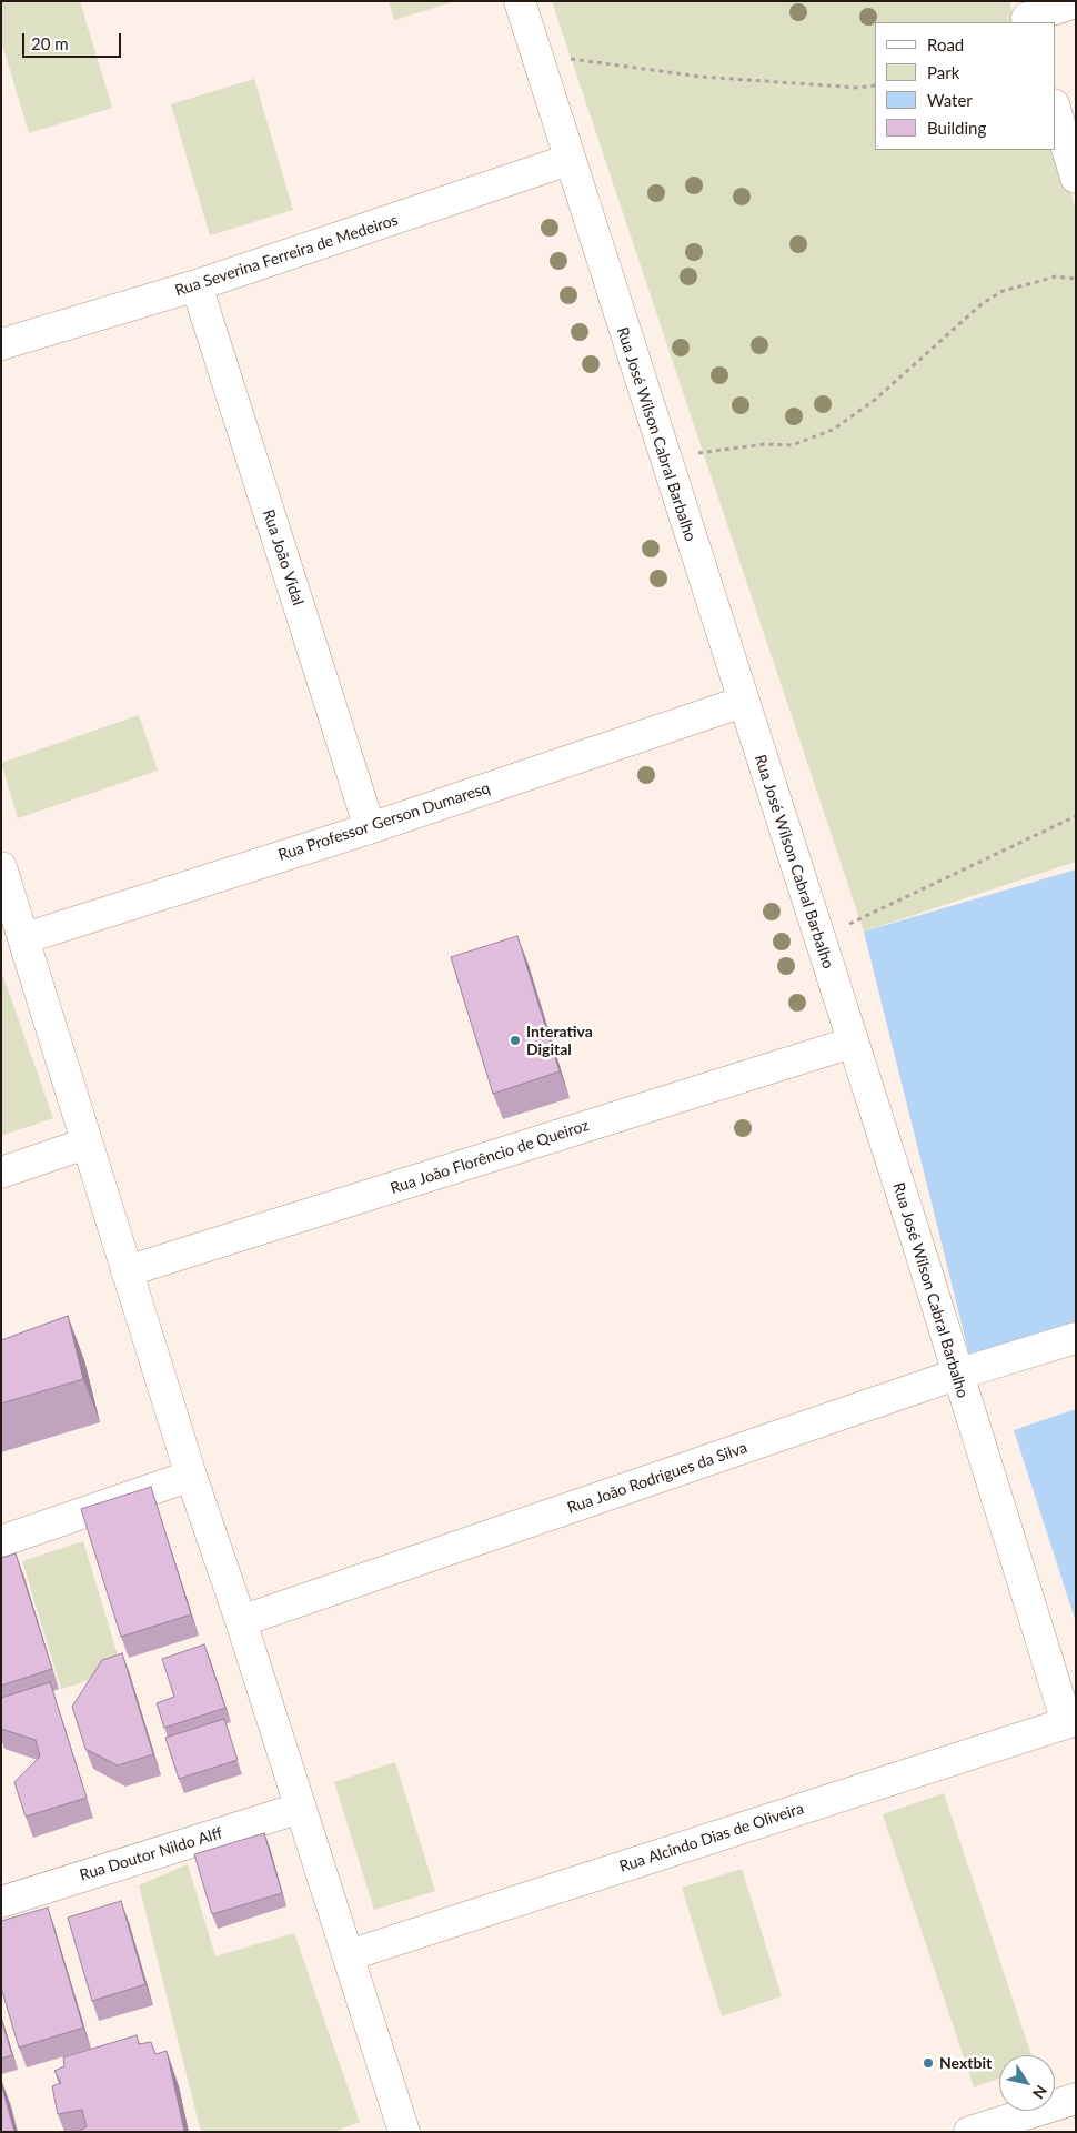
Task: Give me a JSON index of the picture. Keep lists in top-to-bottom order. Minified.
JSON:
{"streets":{"street":["Rua Severina Ferreira de Medeiros","Rua José Wilson Cabral Barbalho","Rua João Vidal","Rua Professor Gerson Dumaresq","Rua João Florêncio de Queiroz","Rua João Rodrigues da Silva","Rua Alcindo Dias de Oliveira","Rua Doutor Nildo Alff"]},"crossings":[["Rua Severina Ferreira de Medeiros","Rua José Wilson Cabral Barbalho"],["Rua Severina Ferreira de Medeiros","Rua João Vidal"],["Rua José Wilson Cabral Barbalho","Rua Professor Gerson Dumaresq"],["Rua José Wilson Cabral Barbalho","Rua João Florêncio de Queiroz"],["Rua José Wilson Cabral Barbalho","Rua João Rodrigues da Silva"],["Rua José Wilson Cabral Barbalho","Rua Alcindo Dias de Oliveira"],["Rua João Vidal","Rua Professor Gerson Dumaresq"]],"places":["Interativa Digital","Nextbit"],"legend":["Road","Park","Water","Building"],"scale_bar":"20 m","north":"bottom right"}
